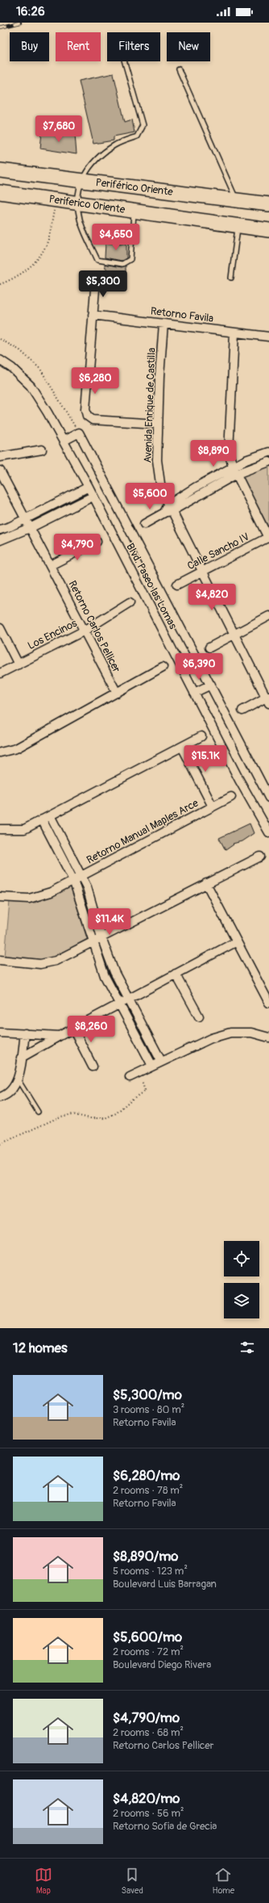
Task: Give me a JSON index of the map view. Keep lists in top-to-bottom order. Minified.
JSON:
{"streets":{"highway":["Periférico Oriente","Periferico Oriente"],"street":["Retorno Favila","Avenida Enrique de Castilla","Calle Sancho IV","Blvd. Paseo las Lomas","Retorno Carlos Pellicer","Los Encinos","Retorno Manual Maples Arce"]},"crossings":[["Retorno Favila","Avenida Enrique de Castilla"],["Avenida Enrique de Castilla","Calle Sancho IV"],["Retorno Carlos Pellicer","Los Encinos"]],"page":{"status":"16:26","chip":["Buy","Rent","Filters","New"],"price":["$7,680","$4,650","$5,300","$6,280","$8,890","$5,600","$4,790","$4,820","$6,390","$15.1K","$11.4K","$8,260"],"heading":"12 homes","list":[{"name":"$5,300/mo","note":"3 rooms · 80 m² · Retorno Favila"},{"name":"$6,280/mo","note":"2 rooms · 78 m² · Retorno Favila"},{"name":"$8,890/mo","note":"5 rooms · 123 m² · Boulevard Luis Barragan"},{"name":"$5,600/mo","note":"2 rooms · 72 m² · Boulevard Diego Rivera"},{"name":"$4,790/mo","note":"2 rooms · 68 m² · Retorno Carlos Pellicer"},{"name":"$4,820/mo","note":"2 rooms · 56 m² · Retorno Sofia de Grecia"}],"tabs":["Map","Saved","Home"]}}
